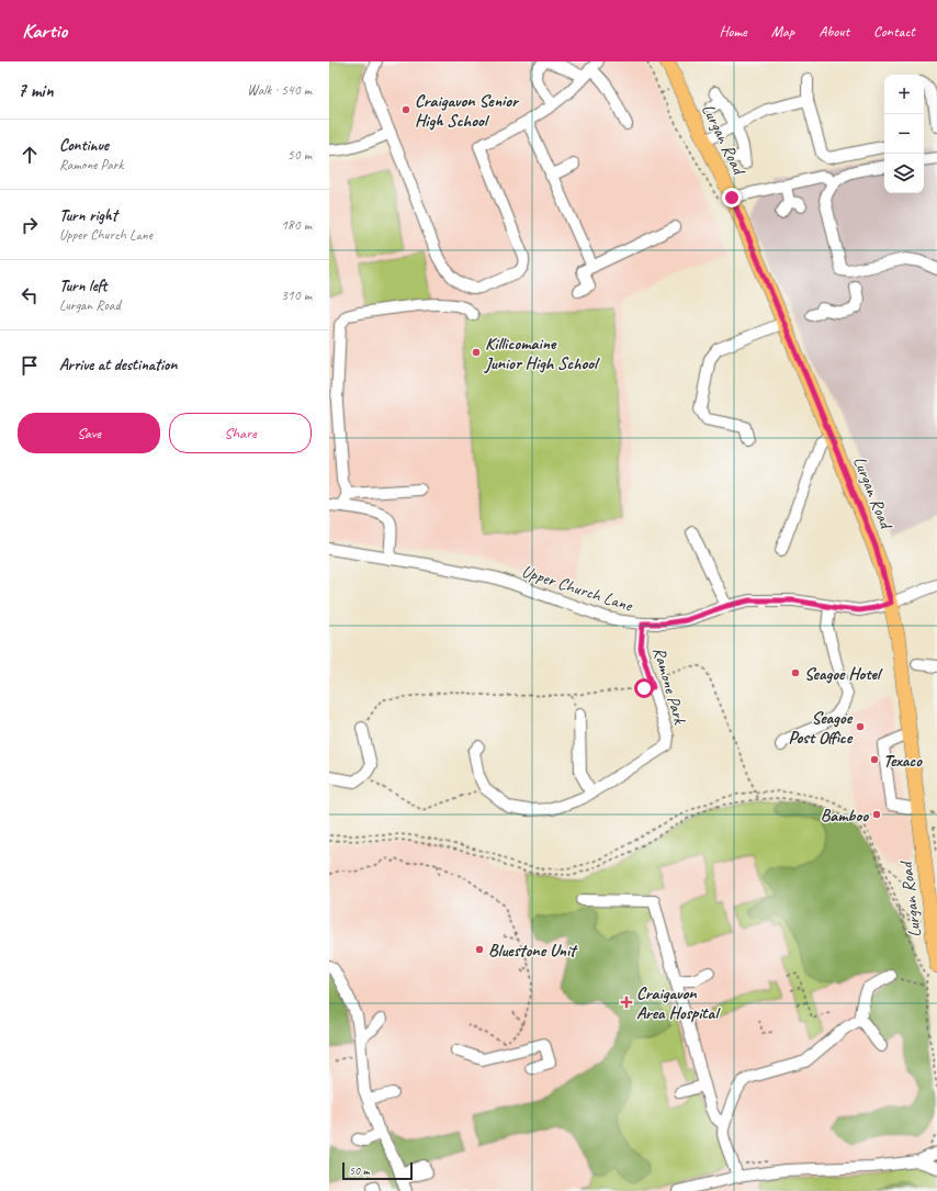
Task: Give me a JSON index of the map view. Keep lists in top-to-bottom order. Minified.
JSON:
{"streets":{"main road":["Lurgan Road"],"street":["Upper Church Lane","Ramone Park"]},"crossings":[["Lurgan Road","Upper Church Lane"],["Upper Church Lane","Ramone Park"]],"places":{"other":["Craigavon Senior High School","Killicomaine Junior High School","Seagoe Hotel","Seagoe Post Office","Texaco","Bamboo","Bluestone Unit"],"health":["Craigavon Area Hospital"]},"scale_bar":"50 m","page":{"header":"Kartio","nav":["Home","Map","About","Contact"],"heading":["7 min","Walk · 540 m"],"map_buttons":["+","−"],"list":[["Continue","Ramone Park","50 m"],["Turn right","Upper Church Lane","180 m"],["Turn left","Lurgan Road","310 m"],"Arrive at destination"],"buttons":["Save","Share"],"scale":"50 m"}}
